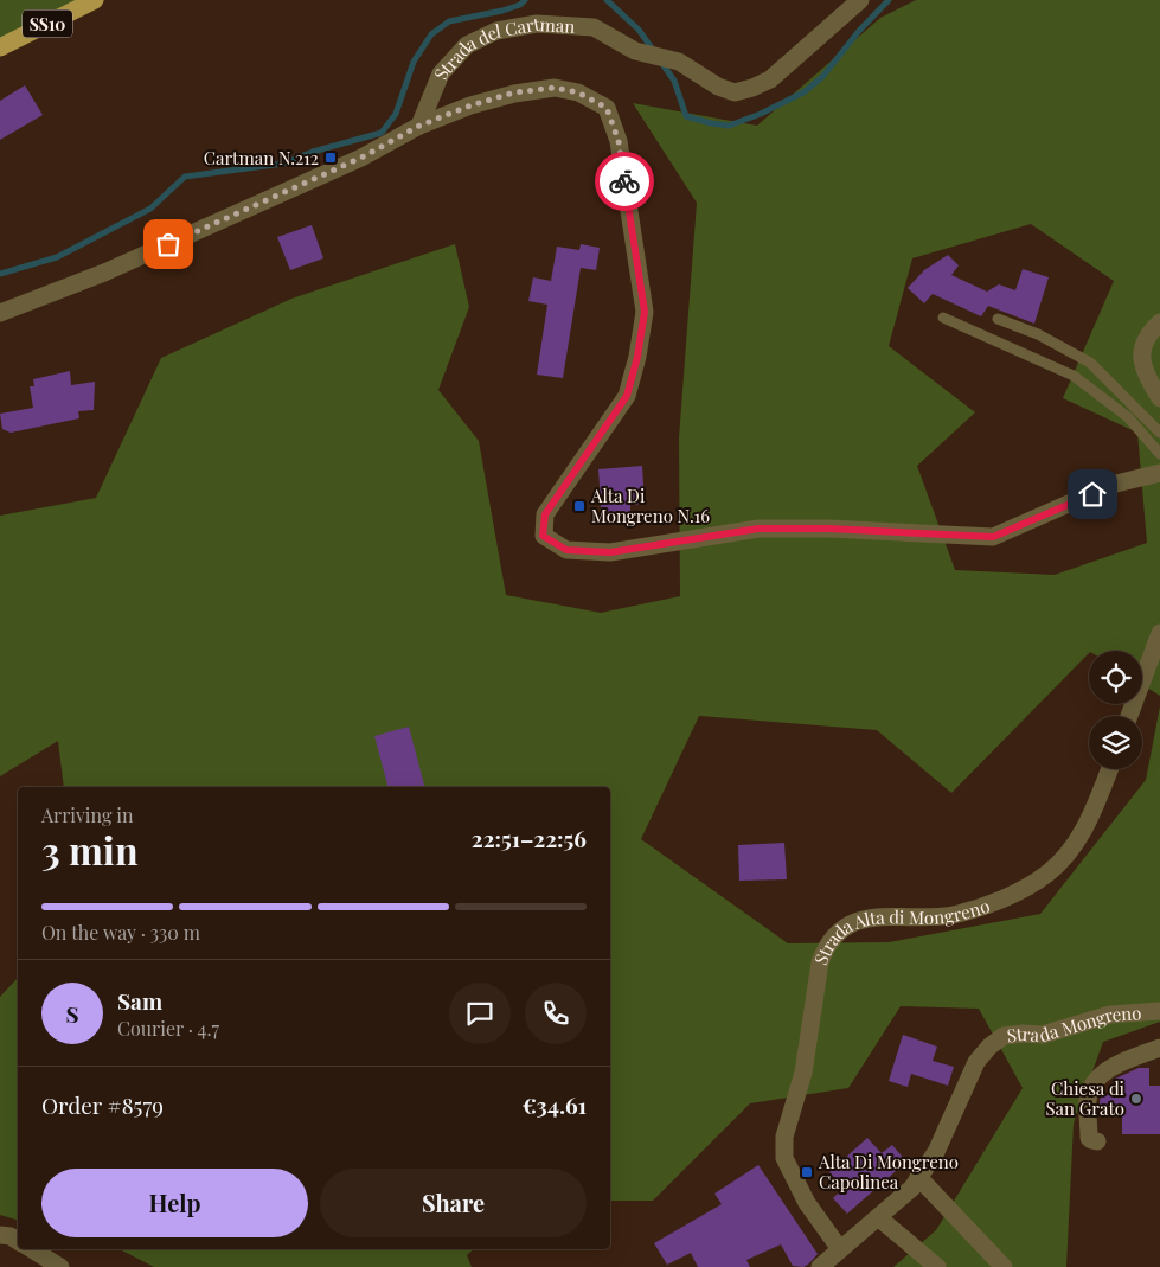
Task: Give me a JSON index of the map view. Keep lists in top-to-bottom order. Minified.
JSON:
{"streets":{"main road":["SS10"],"street":["Strada del Cartman","Strada Alta di Mongreno","Strada Mongreno"]},"crossings":[["Strada Alta di Mongreno","Strada Mongreno"]],"places":{"transit":["Cartman N.212","Alta Di Mongreno N.16","Alta Di Mongreno Capolinea"],"other":["Chiesa di San Grato"]},"page":{"heading":["3 min","Arriving in","22:51–22:56"],"panel":["Sam","Courier · 4.7","Order #8579","€34.61"],"bar":"On the way · 330 m","round":"S","buttons":["Help","Share"]}}
